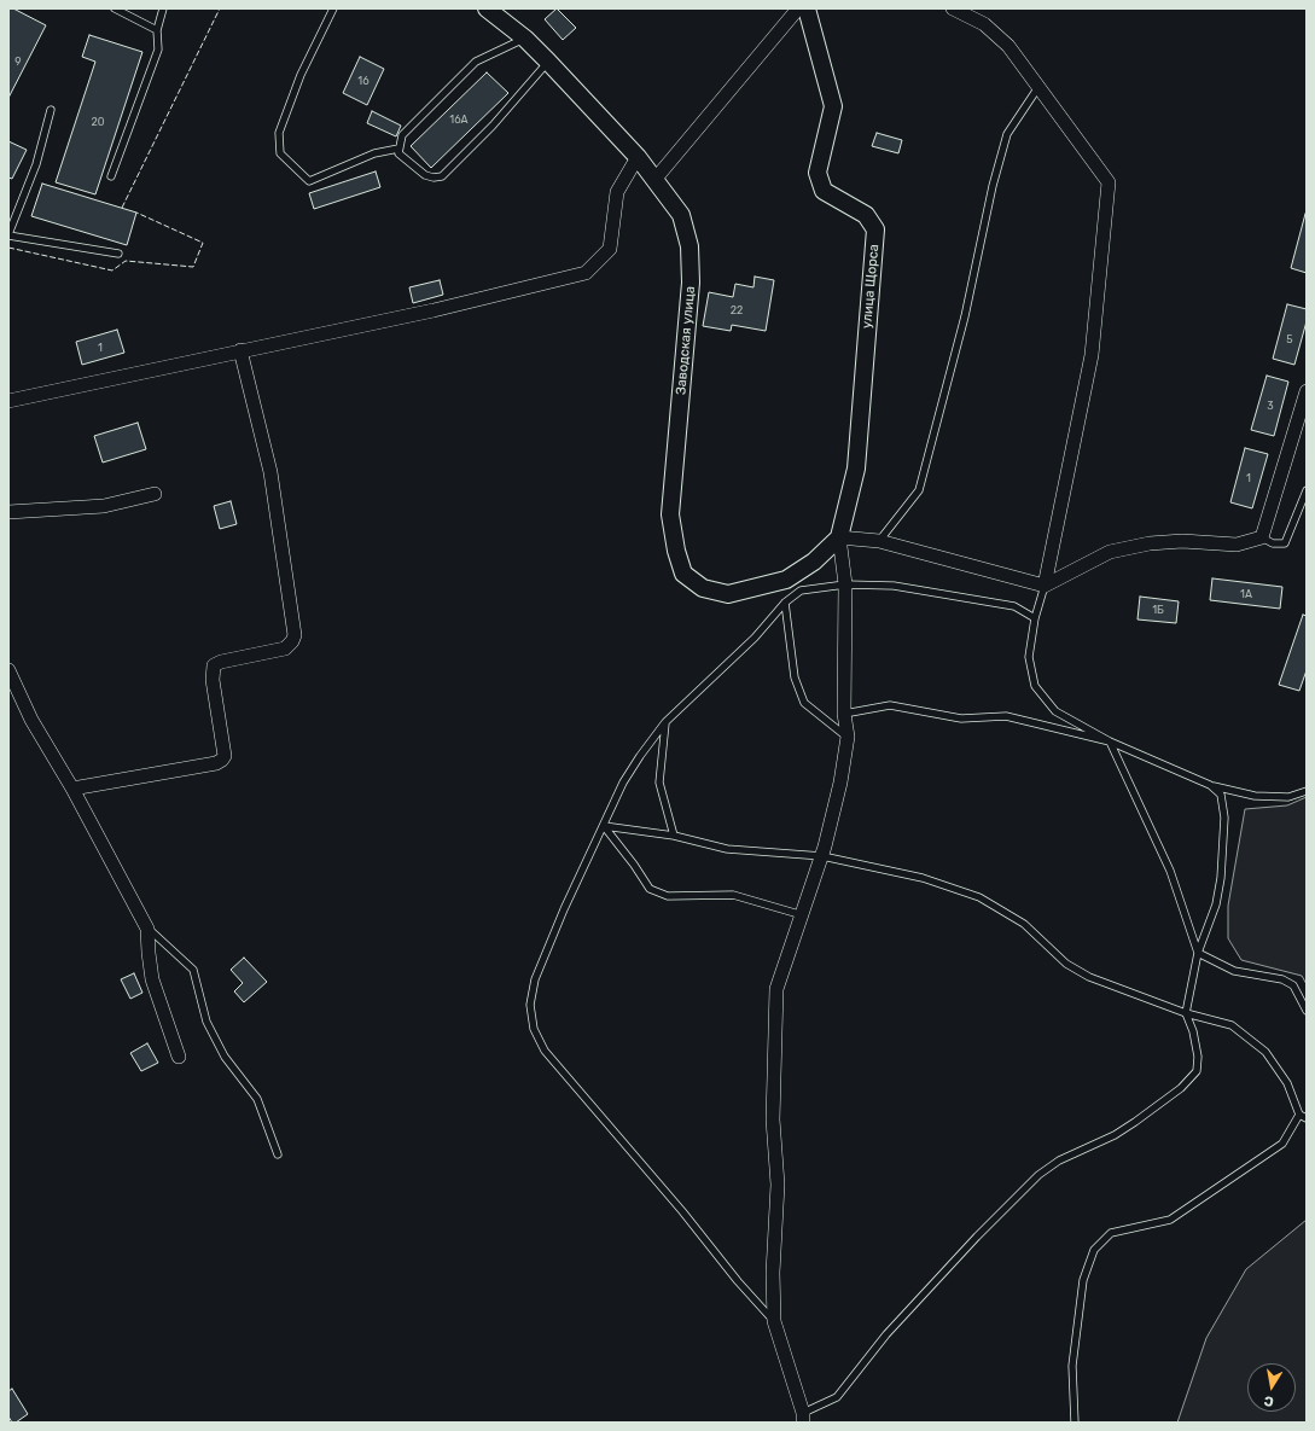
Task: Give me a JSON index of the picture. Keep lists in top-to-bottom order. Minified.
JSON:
{"streets":{"street":["улица Щорса","Заводская улица"]},"crossings":[["улица Щорса","Заводская улица"]],"house_numbers":["9","16","16А","20","22","5","1","3","1","1А","1Б"],"north":"bottom"}
